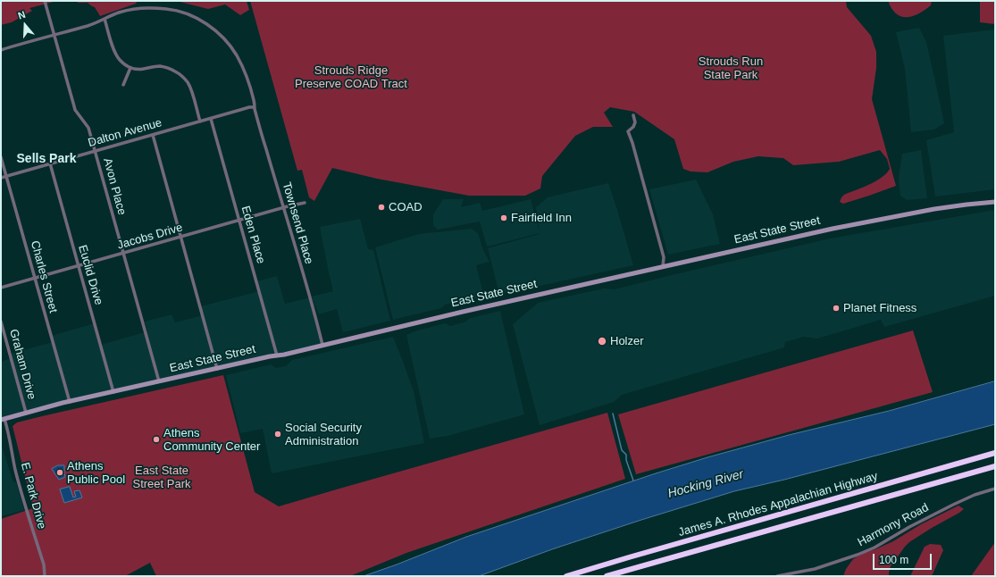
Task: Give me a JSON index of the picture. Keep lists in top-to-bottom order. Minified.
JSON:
{"streets":{"highway":["James A. Rhodes Appalachian Highway"],"main road":["East State Street"],"street":["Dalton Avenue","Avon Place","Townsend Place","Eden Place","Jacobs Drive","Euclid Drive","Charles Street","Graham Drive","E. Park Drive","Harmony Road"]},"crossings":[["Dalton Avenue","Avon Place"],["Dalton Avenue","Townsend Place"],["Dalton Avenue","Eden Place"],["Dalton Avenue","Euclid Drive"],["Dalton Avenue","Charles Street"],["Avon Place","Townsend Place"],["Avon Place","East State Street"],["Avon Place","Jacobs Drive"],["Townsend Place","East State Street"],["Townsend Place","Jacobs Drive"],["East State Street","Eden Place"],["East State Street","Euclid Drive"],["East State Street","Charles Street"],["East State Street","Graham Drive"],["East State Street","E. Park Drive"],["Eden Place","Jacobs Drive"],["Jacobs Drive","Euclid Drive"],["Jacobs Drive","Charles Street"]],"districts":["Sells Park"],"water":["Hocking River"],"parks":["Strouds Run State Park","Strouds Ridge Preserve COAD Tract","East State Street Park"],"places":["COAD","Fairfield Inn","Planet Fitness","Holzer","Social Security Administration","Athens Community Center","Athens Public Pool"],"scale_bar":"100 m","north":"top"}
